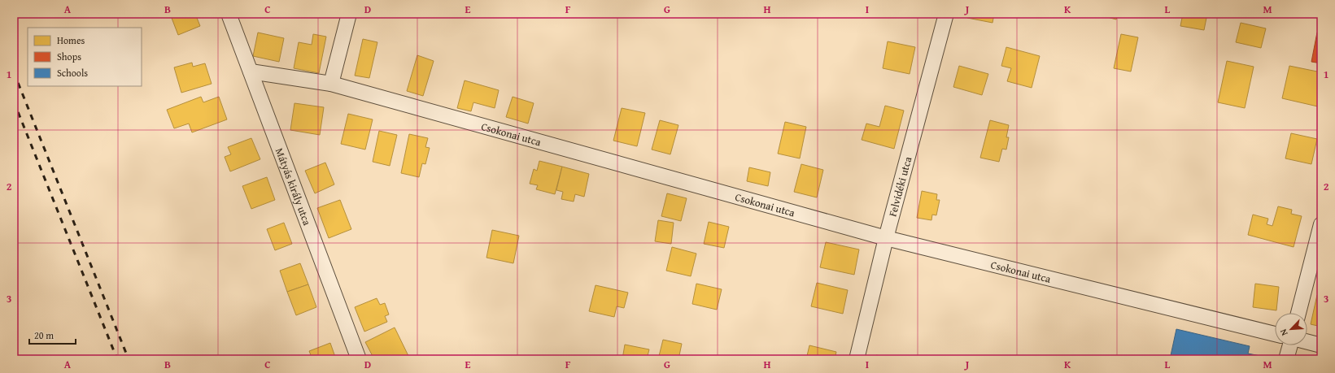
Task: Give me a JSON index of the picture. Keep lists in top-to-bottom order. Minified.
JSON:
{"streets":{"street":["Csokonai utca","Mátyás király utca","Felvidéki utca"]},"crossings":[["Csokonai utca","Mátyás király utca"],["Csokonai utca","Felvidéki utca"]],"legend":["Homes","Shops","Schools"],"scale_bar":"20 m","north":"bottom left","grid":{"columns":["A","B","C","D","E","F","G","H","I","J","K","L","M"],"rows":["1","2","3"]}}
